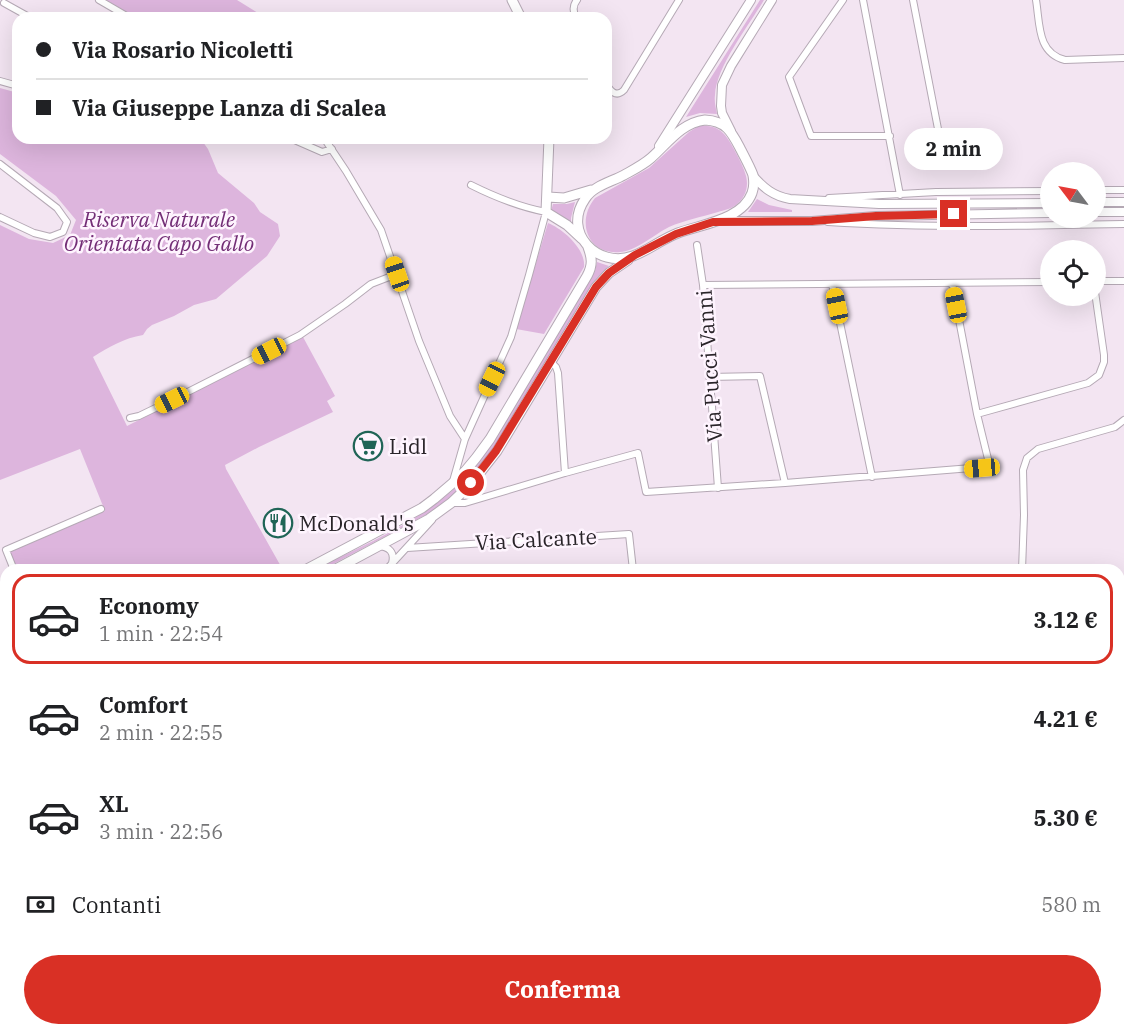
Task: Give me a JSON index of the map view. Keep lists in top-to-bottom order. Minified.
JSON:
{"streets":{"street":["Via Pucci Vanni","Via Calcante"]},"parks":["Riserva Naturale Orientata Capo Gallo"],"places":{"supermarket":["Lidl"],"restaurant":["McDonald's"]},"north":"top left","page":{"banner":["Via Rosario Nicoletti","Via Giuseppe Lanza di Scalea"],"bubble":"2 min","list":[{"name":"Economy","note":"1 min · 22:54","value":"3.12 €"},{"name":"Comfort","note":"2 min · 22:55","value":"4.21 €"},{"name":"XL","note":"3 min · 22:56","value":"5.30 €"}],"pay":["Contanti","580 m"],"buttons":"Conferma"}}
